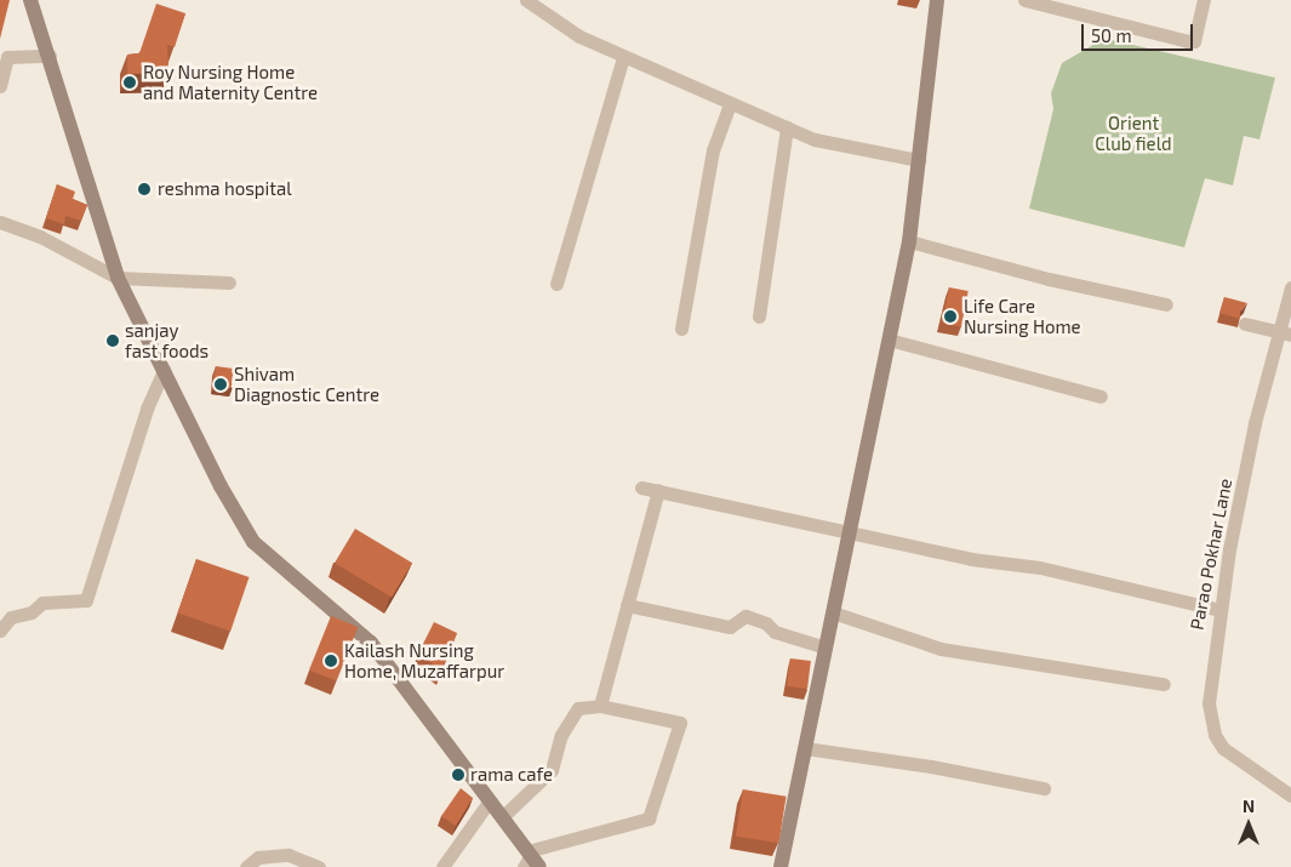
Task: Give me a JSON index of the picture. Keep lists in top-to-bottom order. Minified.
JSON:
{"streets":{"street":["Parao Pokhar Lane"]},"parks":["Orient Club field"],"places":["Roy Nursing Home and Maternity Centre","reshma hospital","Life Care Nursing Home","sanjay fast foods","Shivam Diagnostic Centre","Kailash Nursing Home, Muzaffarpur","rama cafe"],"scale_bar":"50 m","north":"top"}
